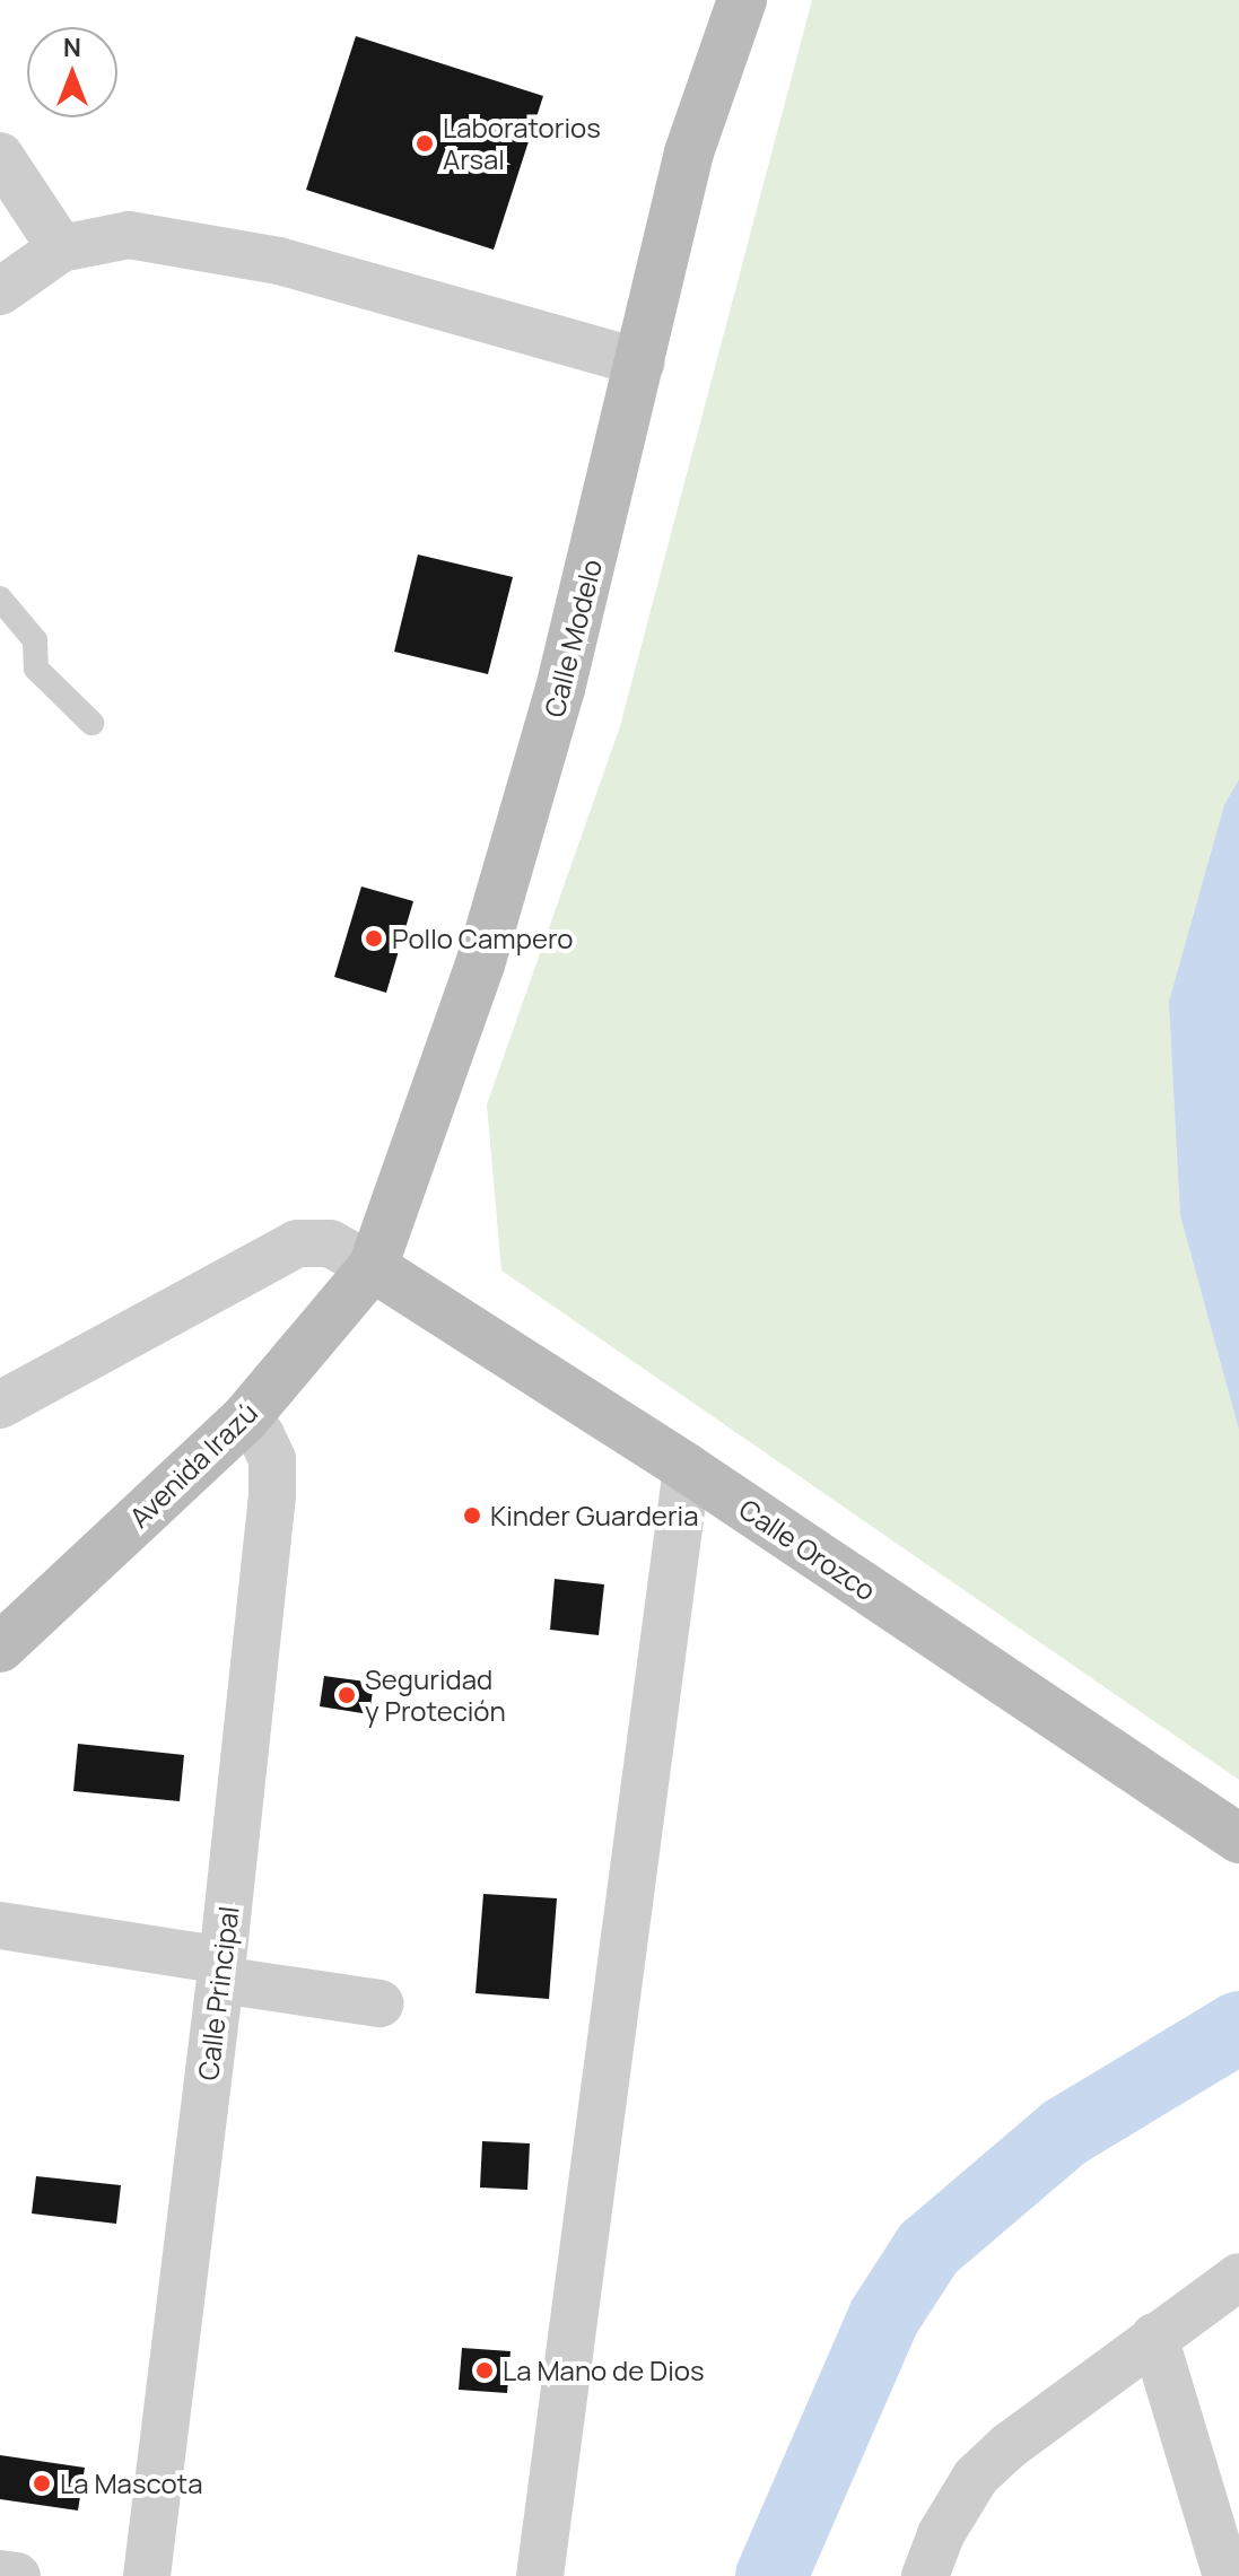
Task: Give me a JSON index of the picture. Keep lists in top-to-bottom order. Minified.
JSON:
{"streets":{"street":["Calle Modelo","Avenida Irazú","Calle Orozco","Calle Principal"]},"crossings":[["Calle Modelo","Avenida Irazú"],["Calle Modelo","Calle Orozco"],["Avenida Irazú","Calle Orozco"],["Avenida Irazú","Calle Principal"]],"places":["Laboratorios Arsal","Pollo Campero","Kinder Guarderia","Seguridad y Proteción","La Mano de Dios","La Mascota"],"north":"top"}
